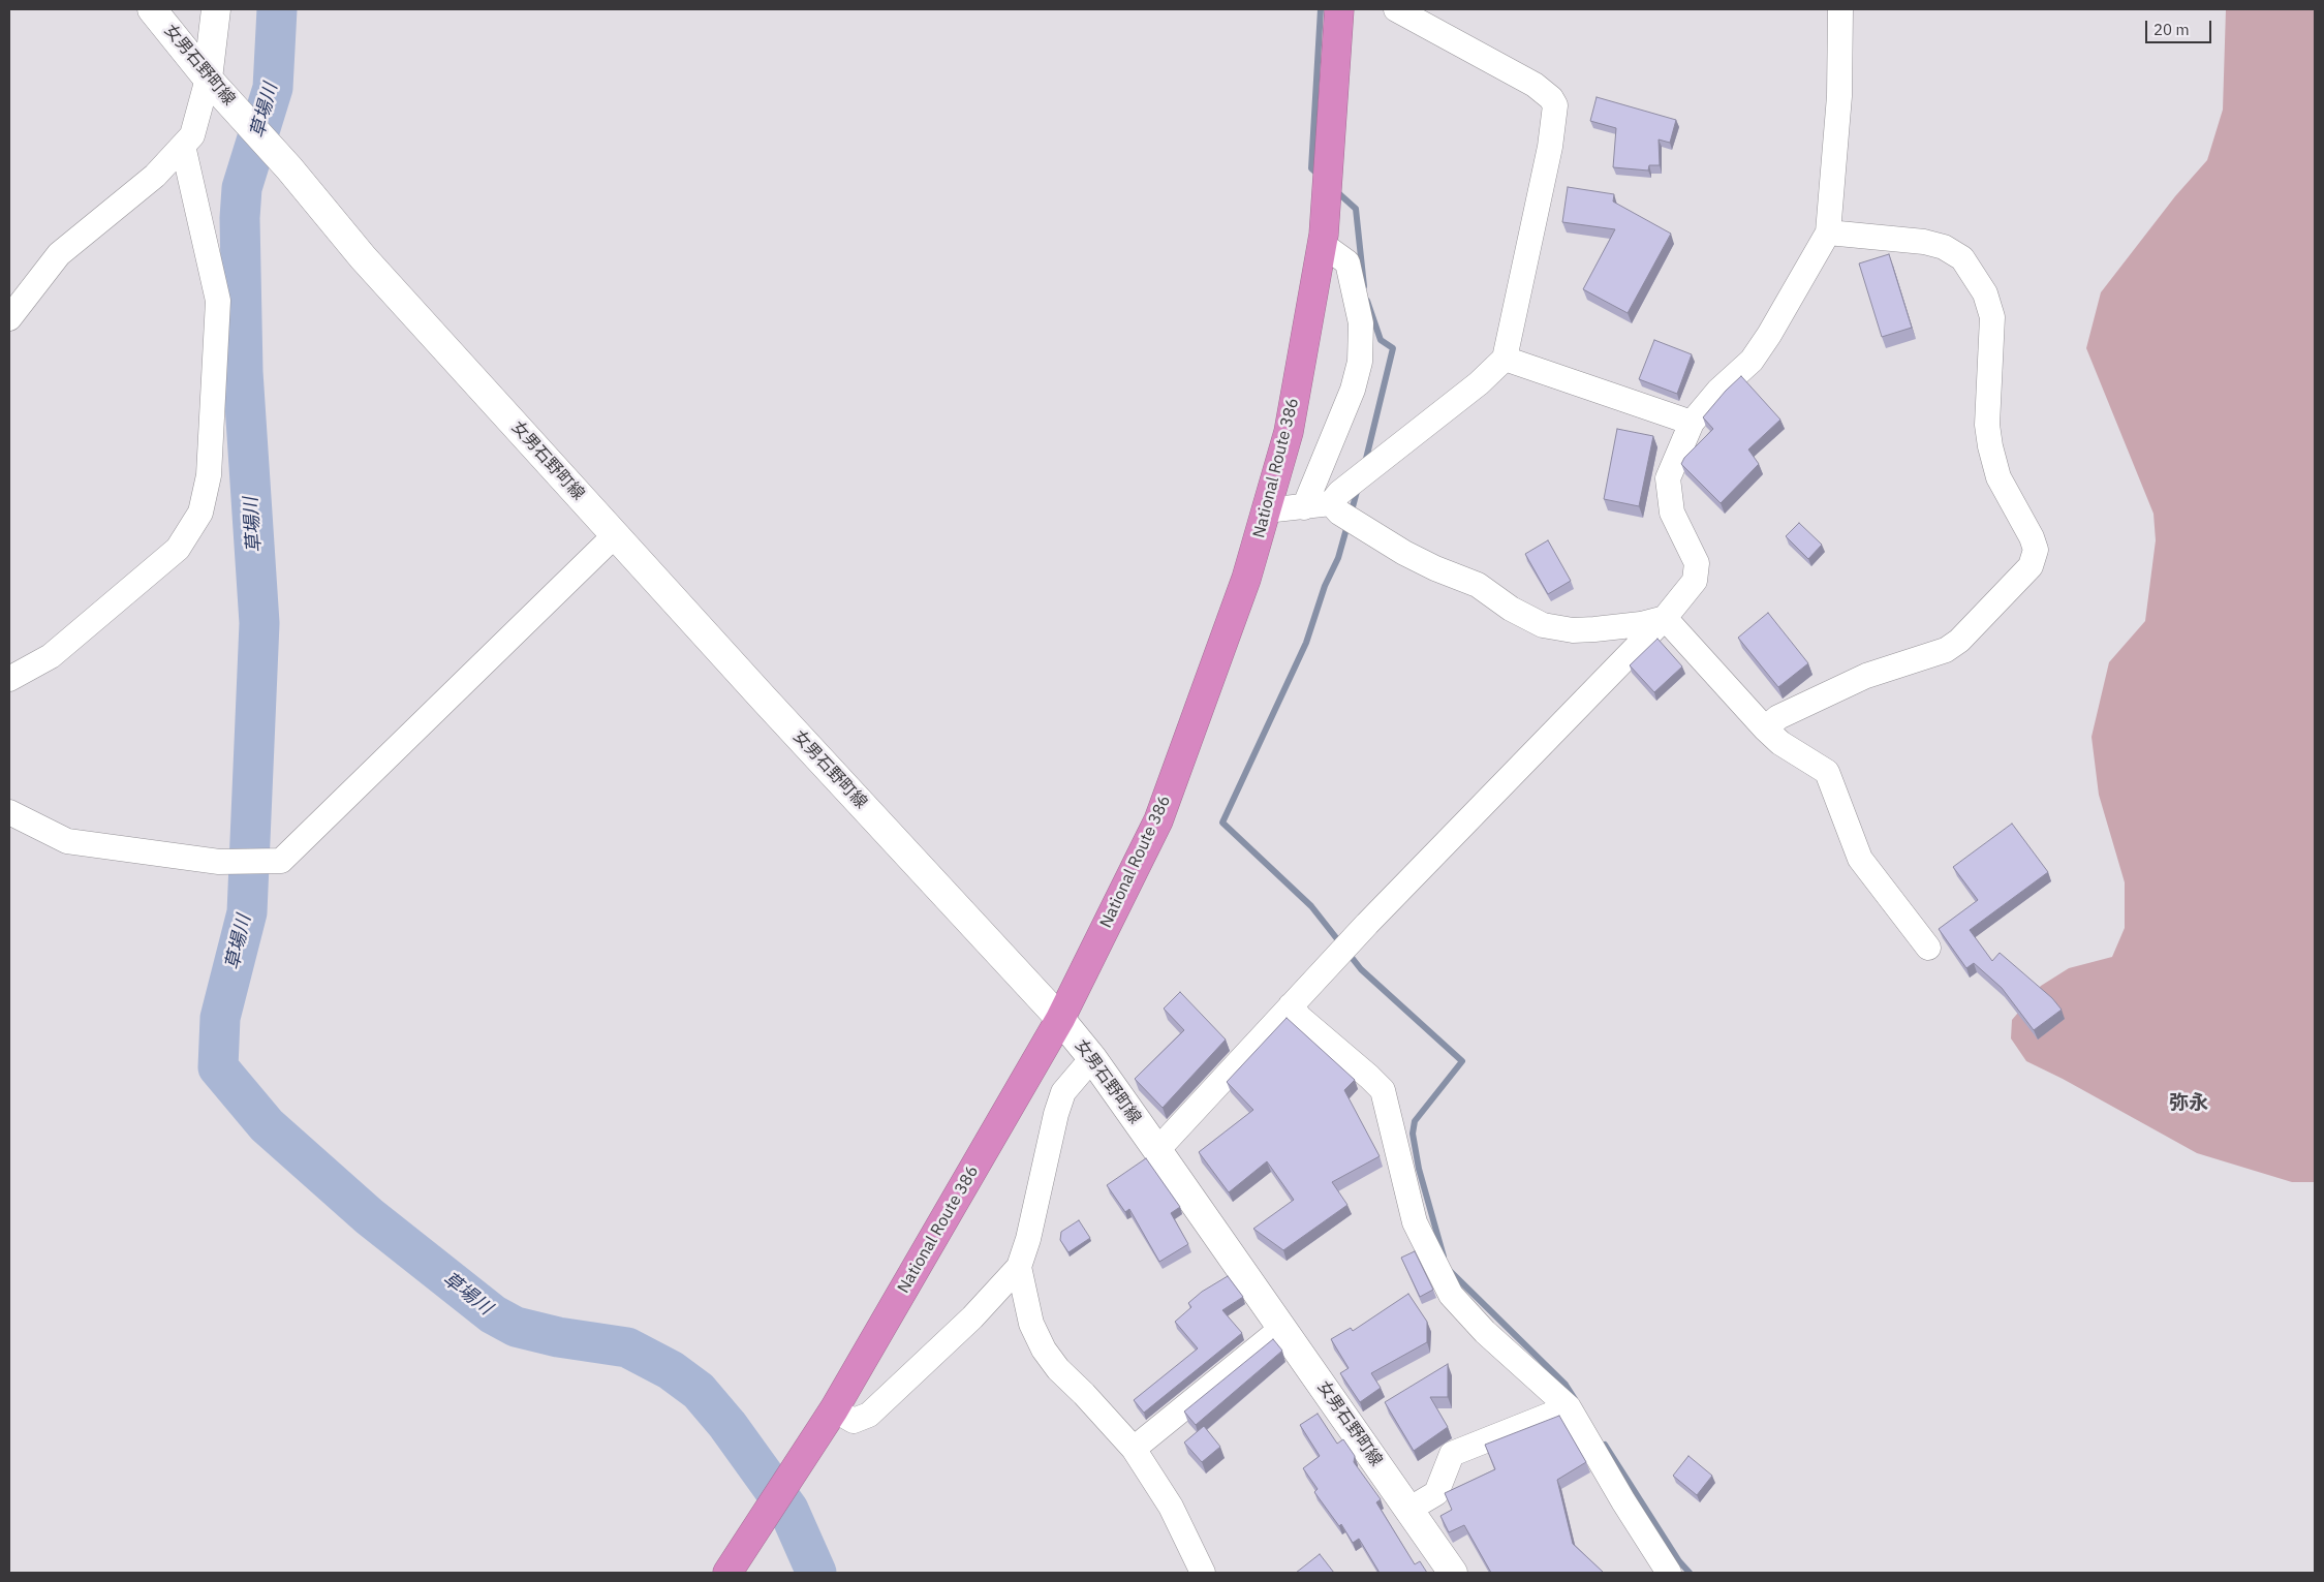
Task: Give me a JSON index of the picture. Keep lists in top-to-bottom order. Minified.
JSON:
{"streets":{"highway":["National Route 386"],"main road":["女男石野町線"]},"crossings":[["女男石野町線","National Route 386"]],"districts":["弥永"],"water":["草場川"],"scale_bar":"20 m"}
